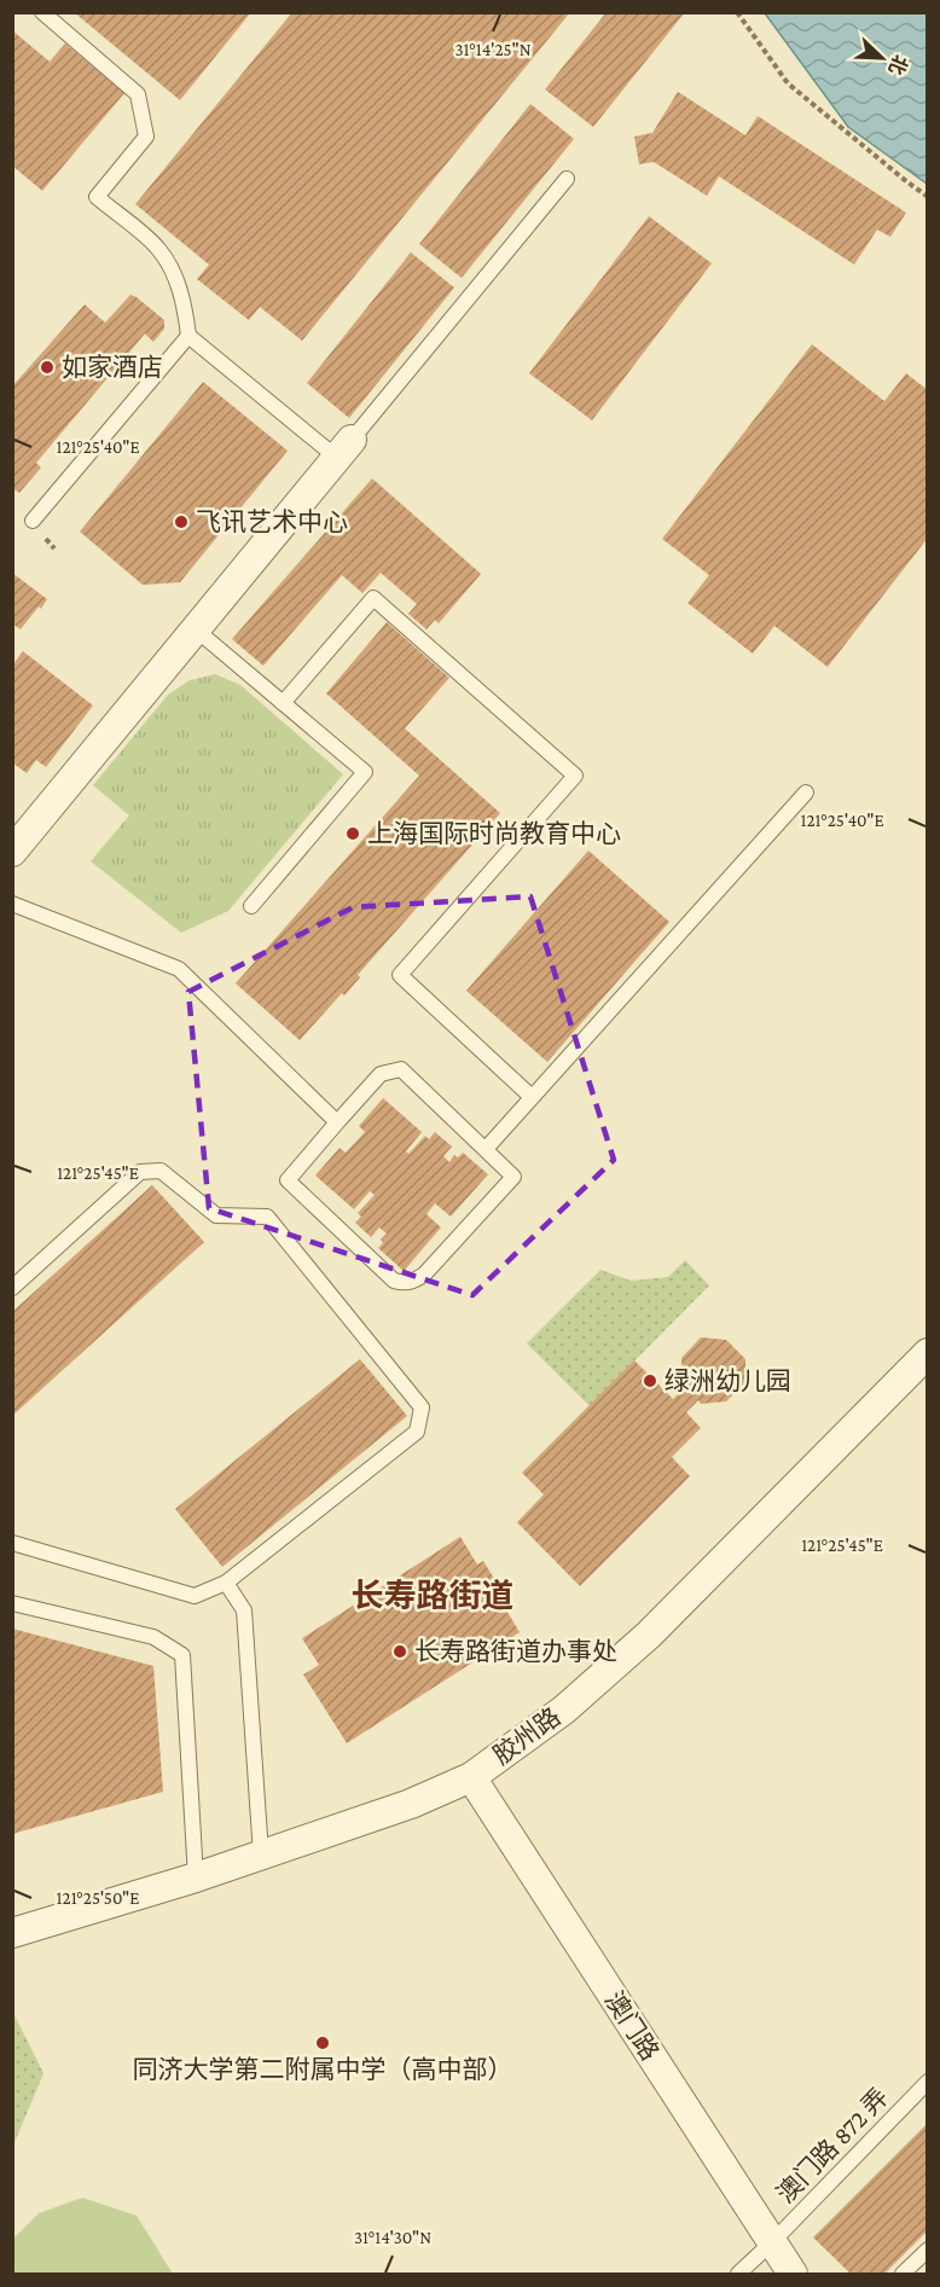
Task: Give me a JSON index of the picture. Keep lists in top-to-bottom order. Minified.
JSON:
{"streets":{"street":["胶州路","澳门路"],"lane":["澳门路 872 弄"]},"crossings":[["胶州路","澳门路"],["澳门路","澳门路 872 弄"]],"districts":["长寿路街道"],"places":["如家酒店","飞讯艺术中心","上海国际时尚教育中心","绿洲幼儿园","长寿路街道办事处","同济大学第二附属中学（高中部）"],"north":"bottom right","coordinates":["31°14'25\"N","121°25'40\"E","121°25'45\"E","121°25'50\"E","31°14'30\"N"]}
